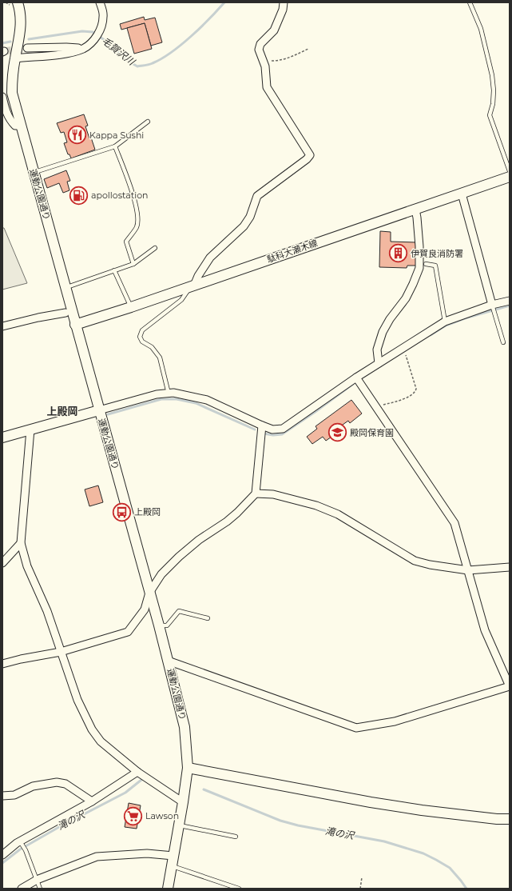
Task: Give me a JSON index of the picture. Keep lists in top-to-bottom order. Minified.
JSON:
{"streets":{"street":["運動公園通り","駄科大瀬木線"]},"crossings":[["運動公園通り","駄科大瀬木線"]],"districts":["上殿岡"],"water":["毛賀沢川","滝の沢"],"places":{"restaurant":["Kappa Sushi"],"fuel station":["apollostation"],"building":["伊賀良消防署"],"school or university":["殿岡保育園"],"bus stop":["上殿岡"],"supermarket":["Lawson"]}}
